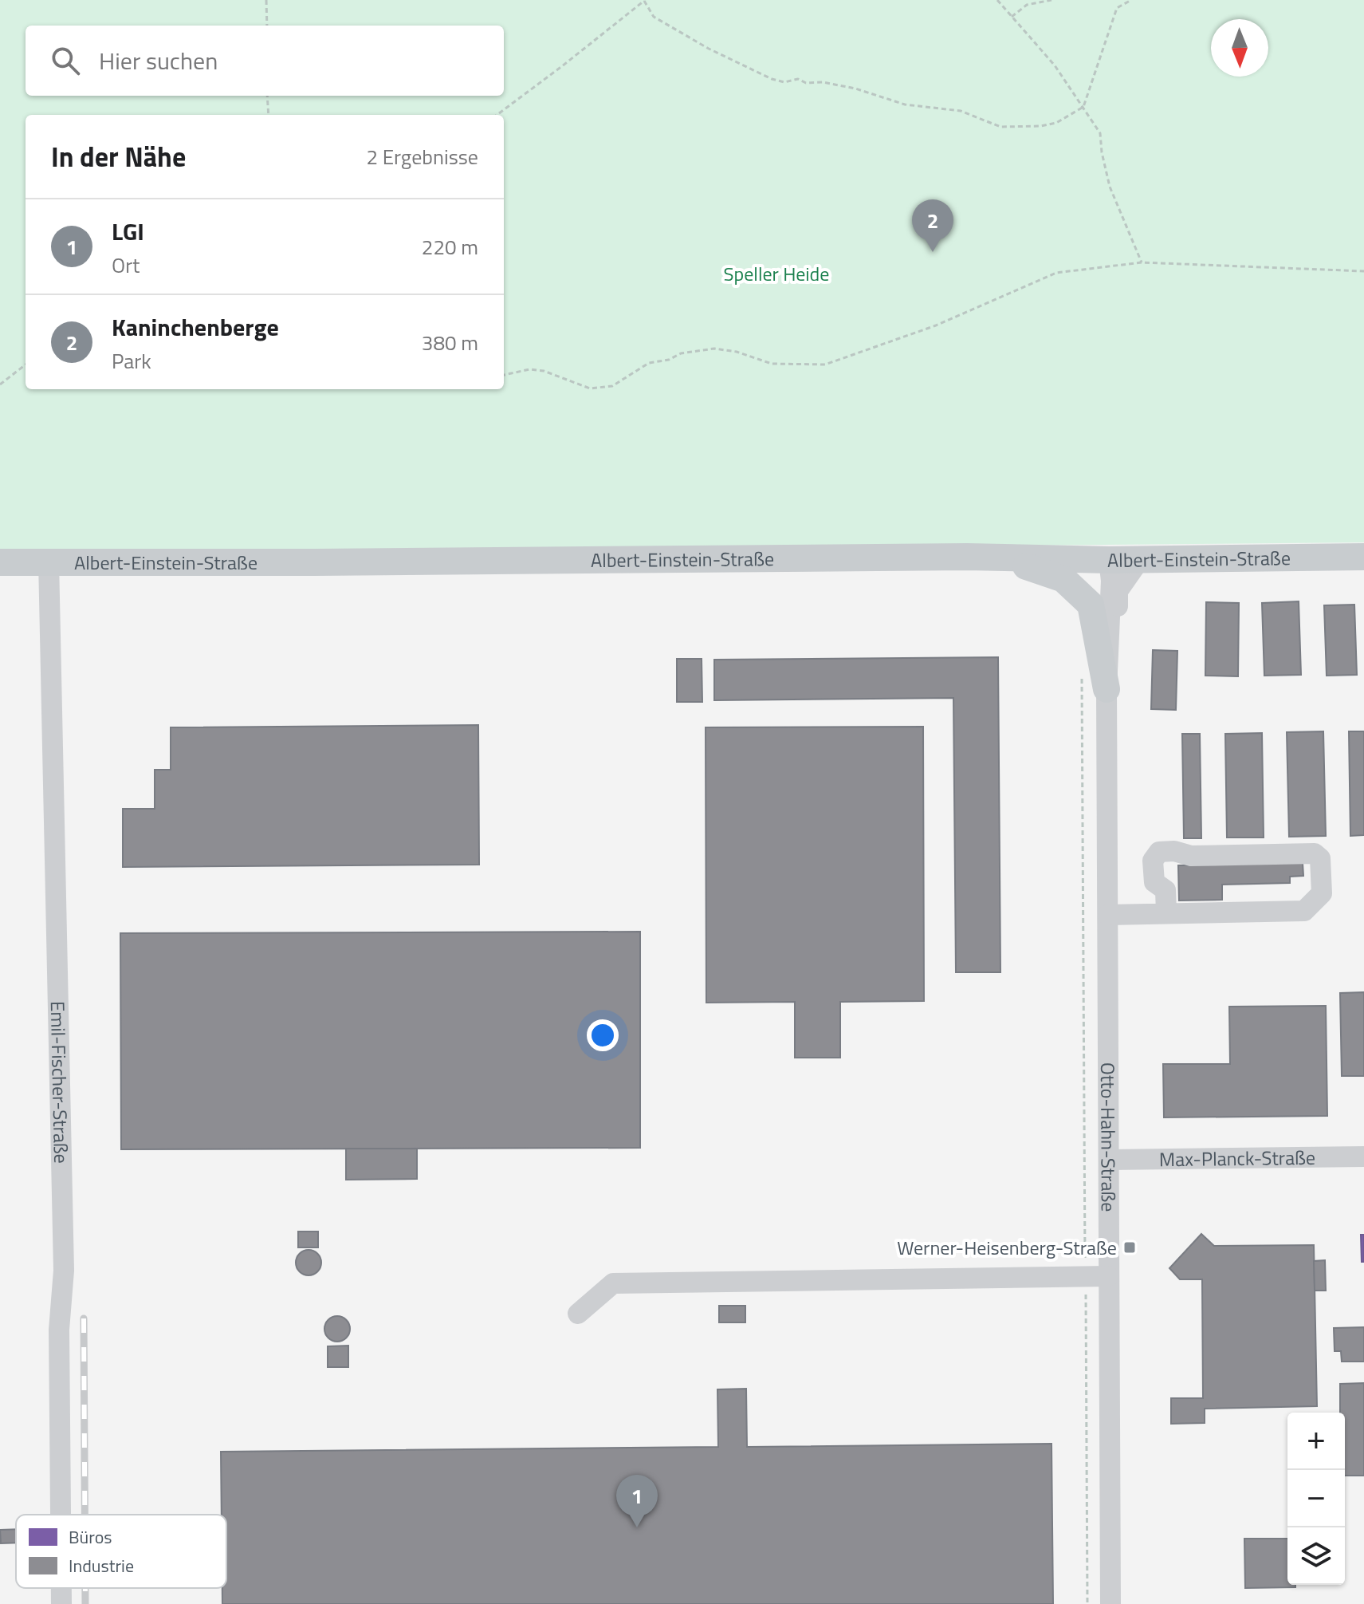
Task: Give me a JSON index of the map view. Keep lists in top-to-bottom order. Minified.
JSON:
{"streets":{"main road":["Albert-Einstein-Straße"],"street":["Emil-Fischer-Straße","Otto-Hahn-Straße","Max-Planck-Straße"]},"crossings":[["Albert-Einstein-Straße","Emil-Fischer-Straße"],["Albert-Einstein-Straße","Otto-Hahn-Straße"],["Otto-Hahn-Straße","Max-Planck-Straße"]],"parks":["Speller Heide"],"places":{"transit":["Werner-Heisenberg-Straße"]},"legend":["Büros","Industrie"],"north":"bottom","page":{"search":"Hier suchen","heading":["In der Nähe","2 Ergebnisse"],"list":[{"mark":"1","name":"LGI","note":"Ort","value":"220 m"},{"mark":"2","name":"Kaninchenberge","note":"Park","value":"380 m"}],"pins":["2","1"],"map_buttons":["+","−"]}}
